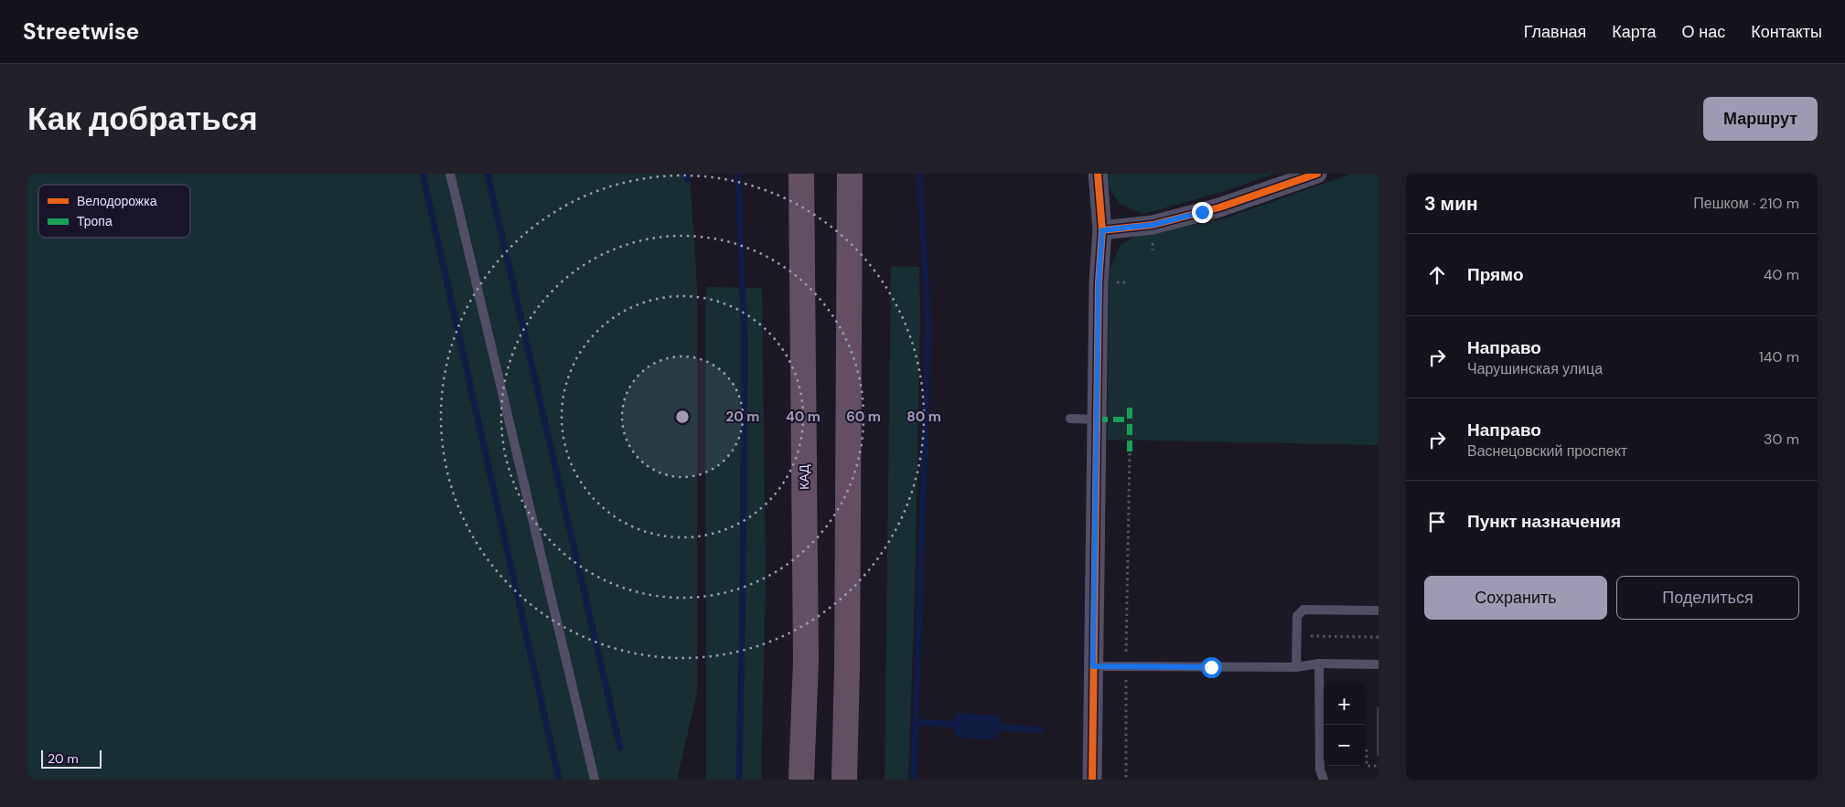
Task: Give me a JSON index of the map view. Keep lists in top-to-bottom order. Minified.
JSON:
{"streets":{"highway":["КАД"]},"legend":["Велодорожка","Тропа"],"scale_bar":"20 m","page":{"header":"Streetwise","nav":["Главная","Карта","О нас","Контакты"],"buttons":["Маршрут",["Сохранить","Поделиться"]],"title":"Как добраться","heading":["3 мин","Пешком · 210 m"],"list":[["Прямо","40 m"],["Направо","Чарушинская улица","140 m"],["Направо","Васнецовский проспект","30 m"],"Пункт назначения"],"map_buttons":["+","−"],"scale":"20 m"},"rings":["20 m","40 m","60 m","80 m"]}
